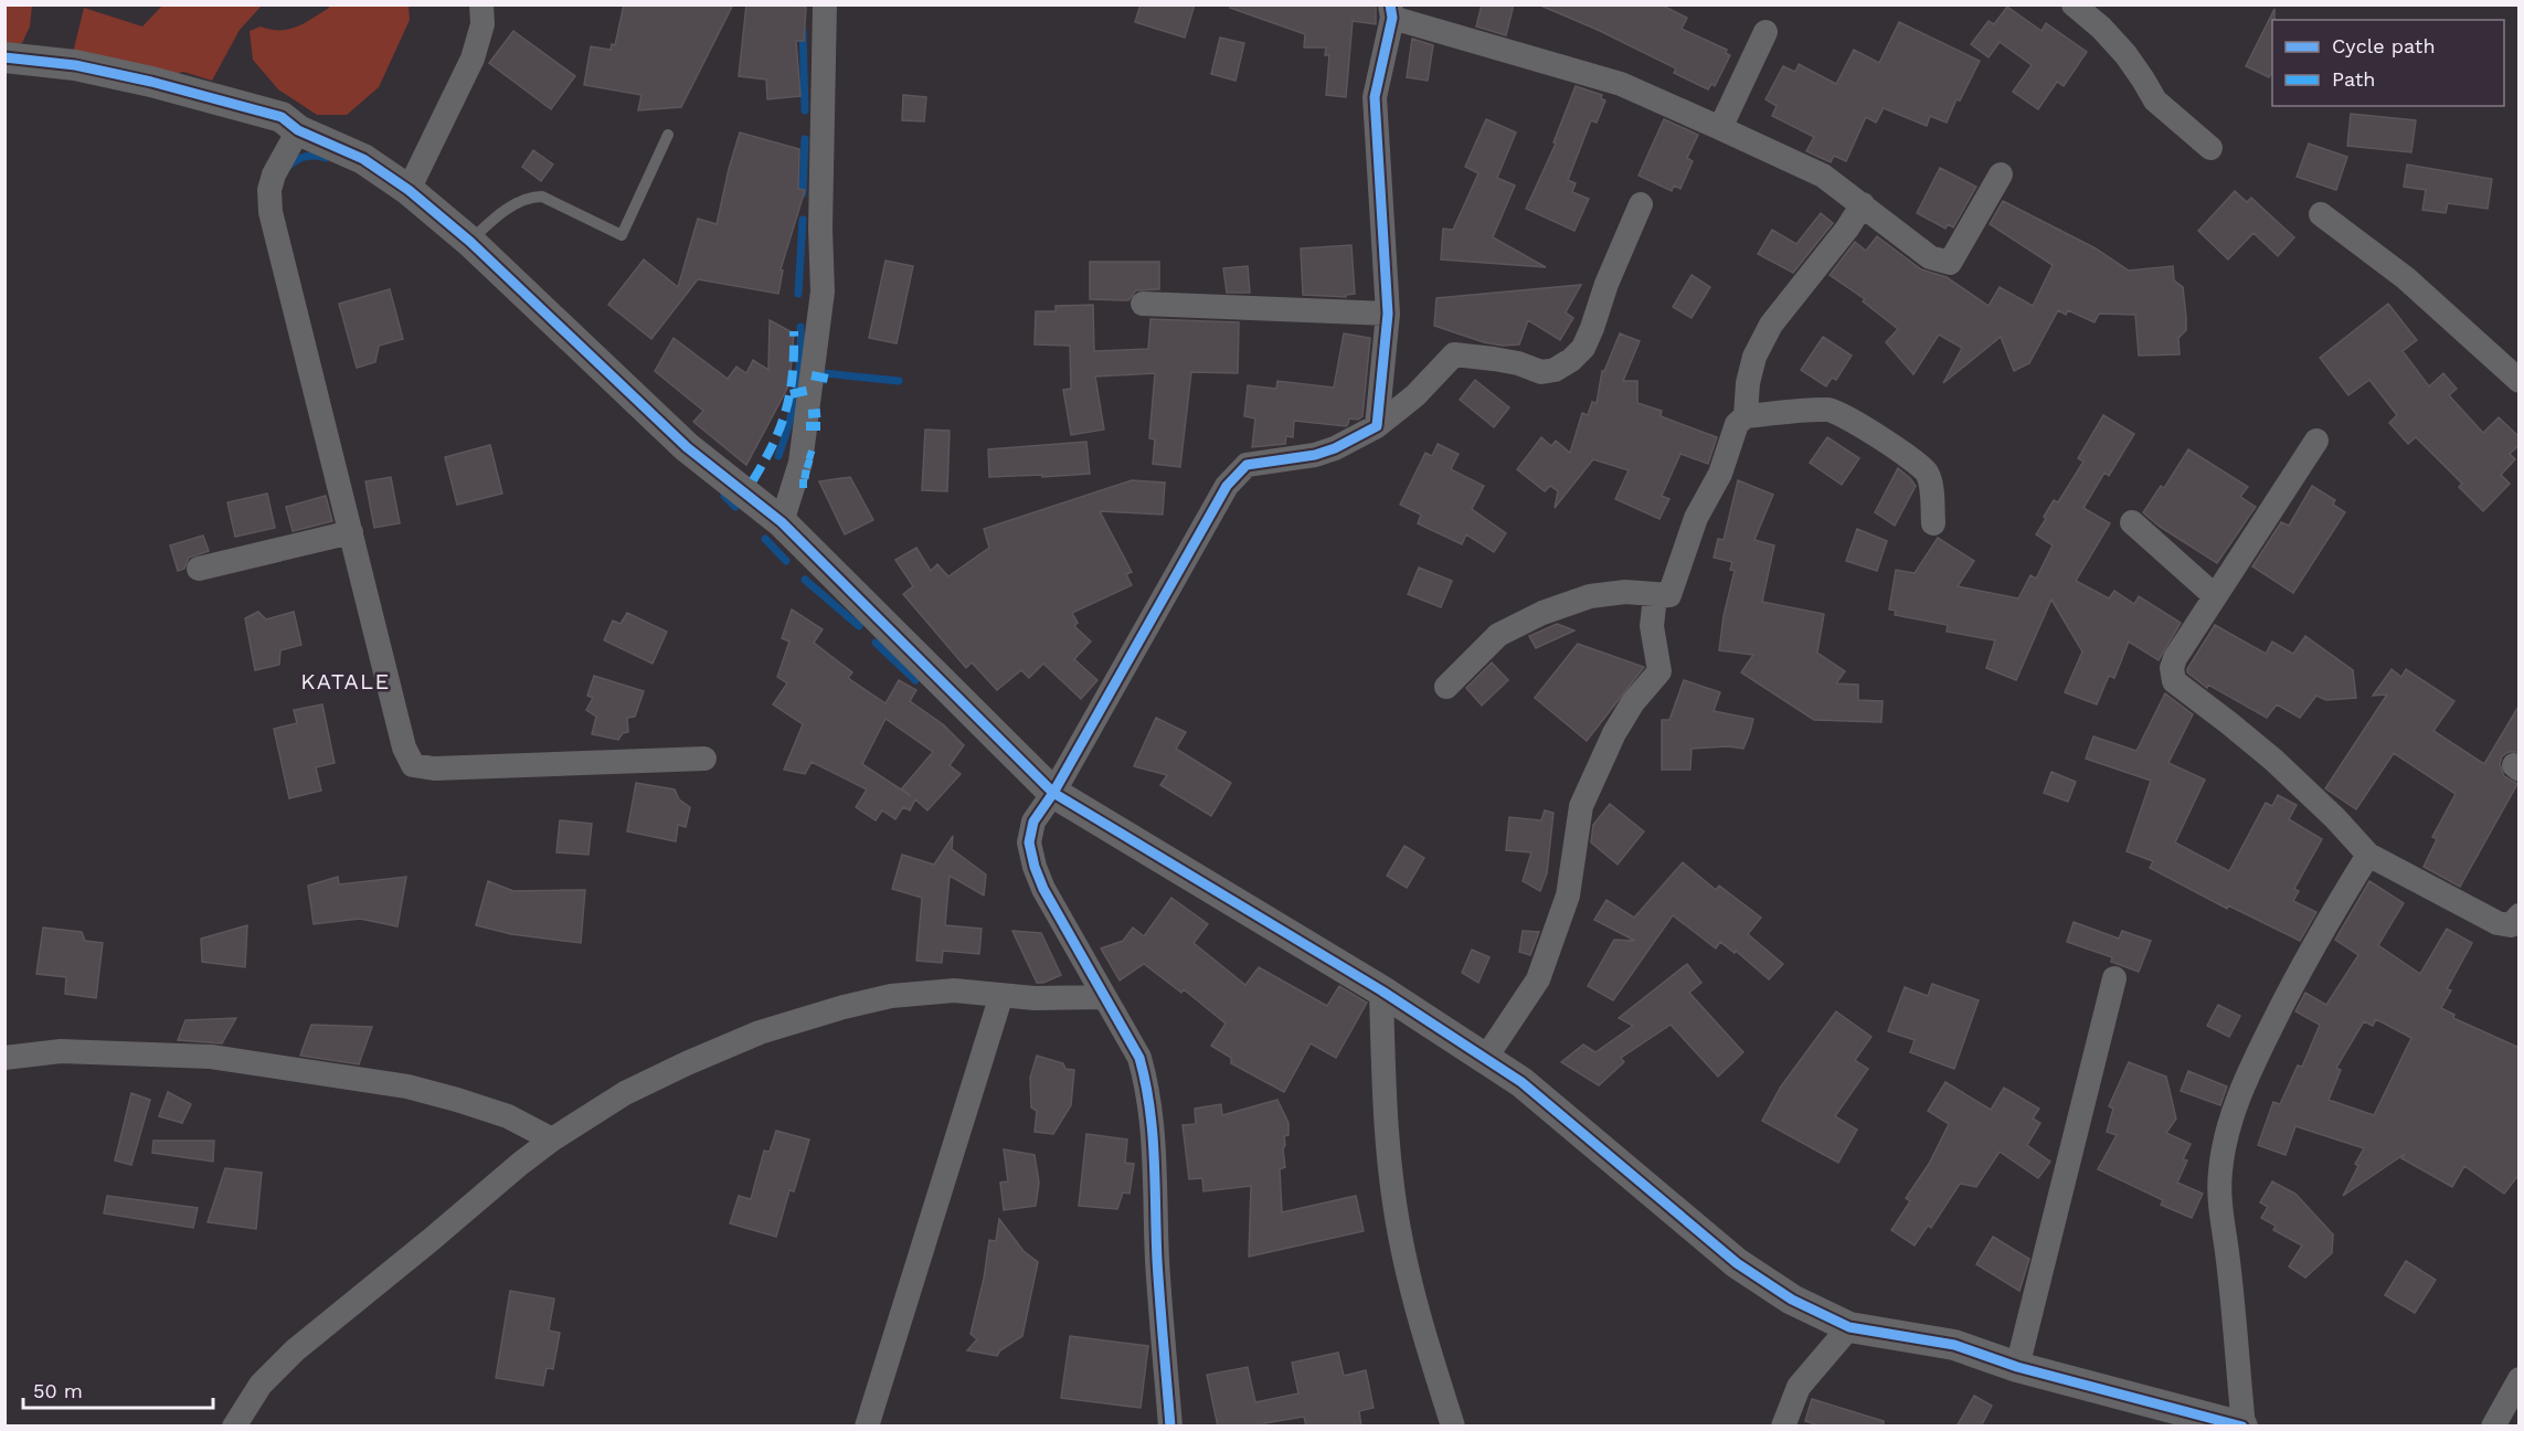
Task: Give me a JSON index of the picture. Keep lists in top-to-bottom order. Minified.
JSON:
{"districts":["KATALE"],"legend":["Cycle path","Path"],"scale_bar":"50 m"}
